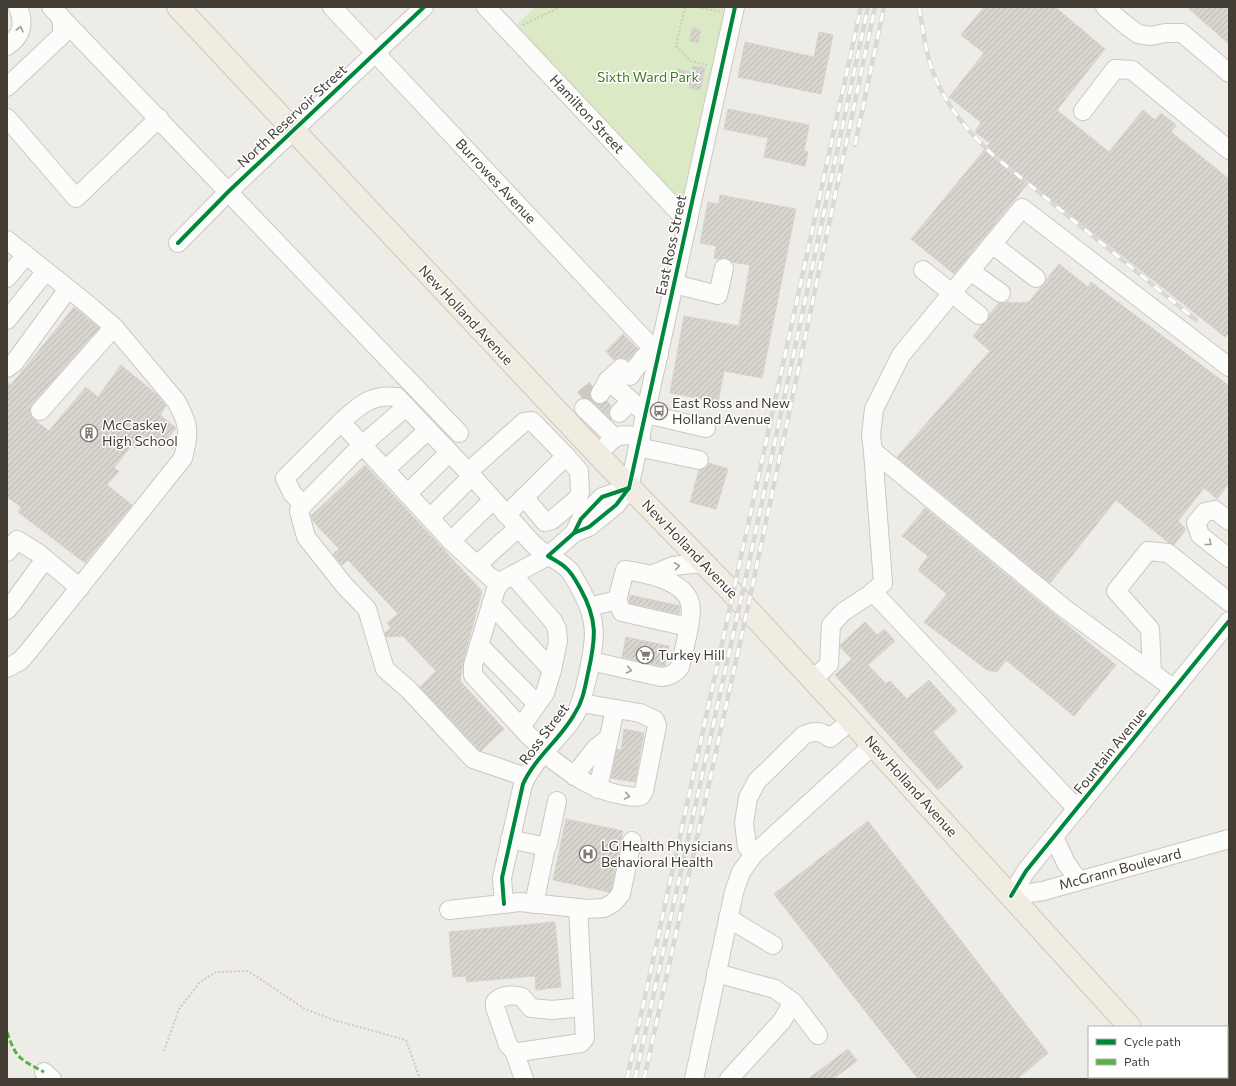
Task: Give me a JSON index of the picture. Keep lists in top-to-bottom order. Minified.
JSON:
{"streets":{"main road":["New Holland Avenue"],"street":["Hamilton Street","North Reservoir Street","Burrowes Avenue","East Ross Street","Ross Street","Fountain Avenue","McGrann Boulevard"]},"crossings":[["Hamilton Street","East Ross Street"],["North Reservoir Street","Burrowes Avenue"],["North Reservoir Street","New Holland Avenue"],["Burrowes Avenue","East Ross Street"],["East Ross Street","New Holland Avenue"],["New Holland Avenue","Fountain Avenue"],["New Holland Avenue","McGrann Boulevard"],["Fountain Avenue","McGrann Boulevard"]],"parks":["Sixth Ward Park"],"places":{"bus stop":["East Ross and New Holland Avenue"],"building":["McCaskey High School"],"supermarket":["Turkey Hill"],"hospital":["LG Health Physicians Behavioral Health"]},"legend":["Cycle path","Path"]}
